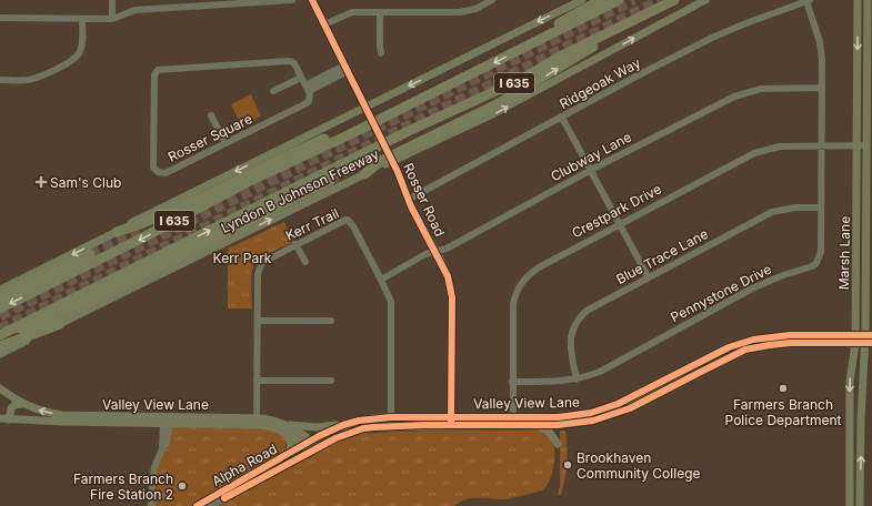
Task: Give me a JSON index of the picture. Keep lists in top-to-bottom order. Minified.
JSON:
{"streets":{"highway":["I 635","Lyndon B Johnson Freeway"],"main road":["Marsh Lane","Valley View Lane"],"street":["Ridgeoak Way","Rosser Square","Clubway Lane","Rosser Road","Crestpark Drive","Kerr Trail","Blue Trace Lane","Pennystone Drive","Alpha Road"]},"crossings":[["Ridgeoak Way","Rosser Road"],["Ridgeoak Way","Pennystone Drive"],["Clubway Lane","Rosser Road"],["Clubway Lane","Kerr Trail"],["Clubway Lane","Pennystone Drive"],["Rosser Road","Valley View Lane"],["Crestpark Drive","Marsh Lane"],["Crestpark Drive","Pennystone Drive"],["Crestpark Drive","Valley View Lane"],["Kerr Trail","Valley View Lane"],["Marsh Lane","Valley View Lane"],["Blue Trace Lane","Pennystone Drive"],["Valley View Lane","Alpha Road"]],"parks":["Kerr Park"],"places":{"health":["Sam's Club"],"other":["Farmers Branch Police Department","Brookhaven Community College","Farmers Branch Fire Station 2"]}}
